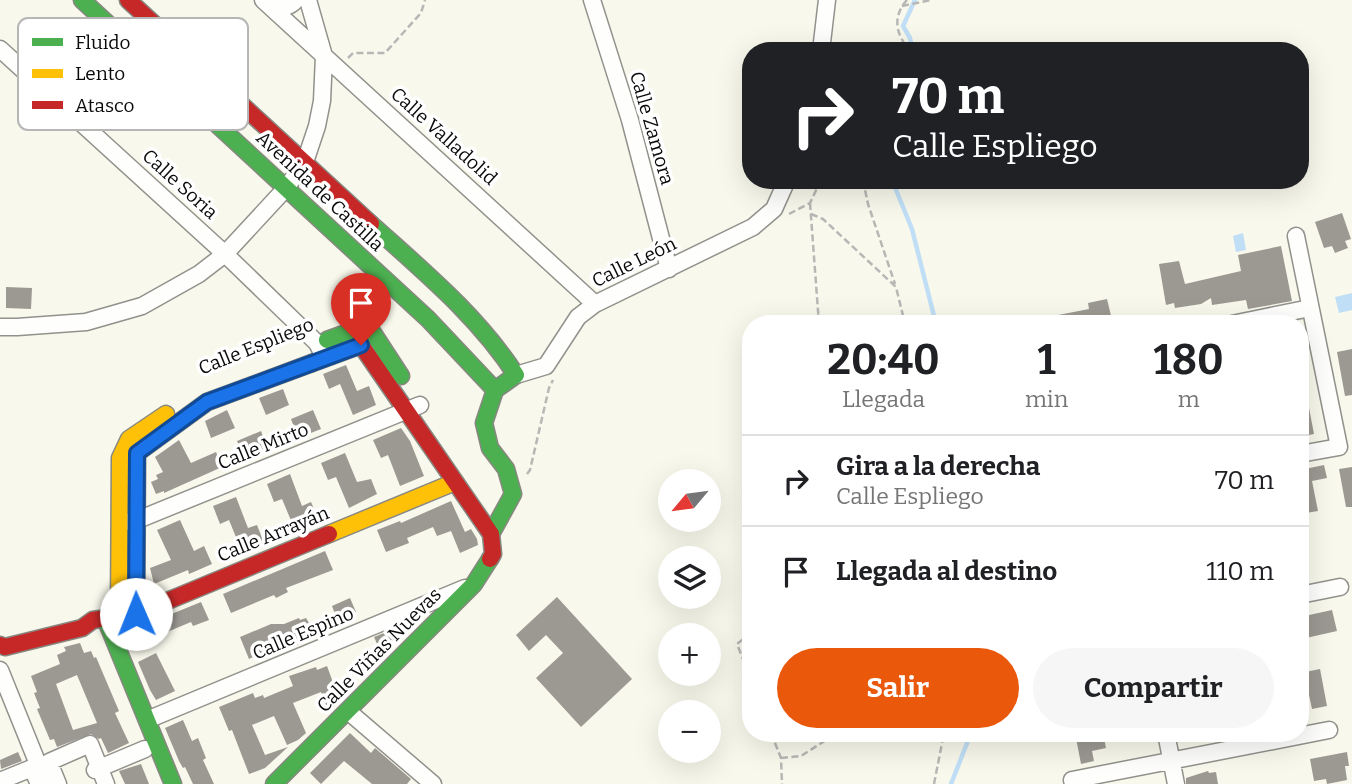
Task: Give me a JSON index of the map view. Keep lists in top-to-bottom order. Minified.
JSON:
{"streets":{"street":["Calle Zamora","Calle Valladolid","Calle Soria","Avenida de Castilla","Calle León","Calle Espliego","Calle Mirto","Calle Arrayán","Calle Espino","Calle Viñas Nuevas"]},"crossings":[["Calle Zamora","Calle León"],["Calle Valladolid","Calle León"],["Calle Soria","Calle Espliego"],["Avenida de Castilla","Calle León"],["Calle Espliego","Calle Mirto"],["Calle Espliego","Calle Arrayán"],["Calle Espino","Calle Viñas Nuevas"]],"legend":["Fluido","Lento","Atasco"],"north":"bottom left","page":{"turn":["70 m","Calle Espliego"],"eta":["20:40","Llegada","1","min","180","m"],"list":[{"name":"Gira a la derecha","note":"Calle Espliego","value":"70 m"},{"name":"Llegada al destino","value":"110 m"}],"map_buttons":["+","−"],"buttons":["Salir","Compartir"]}}
